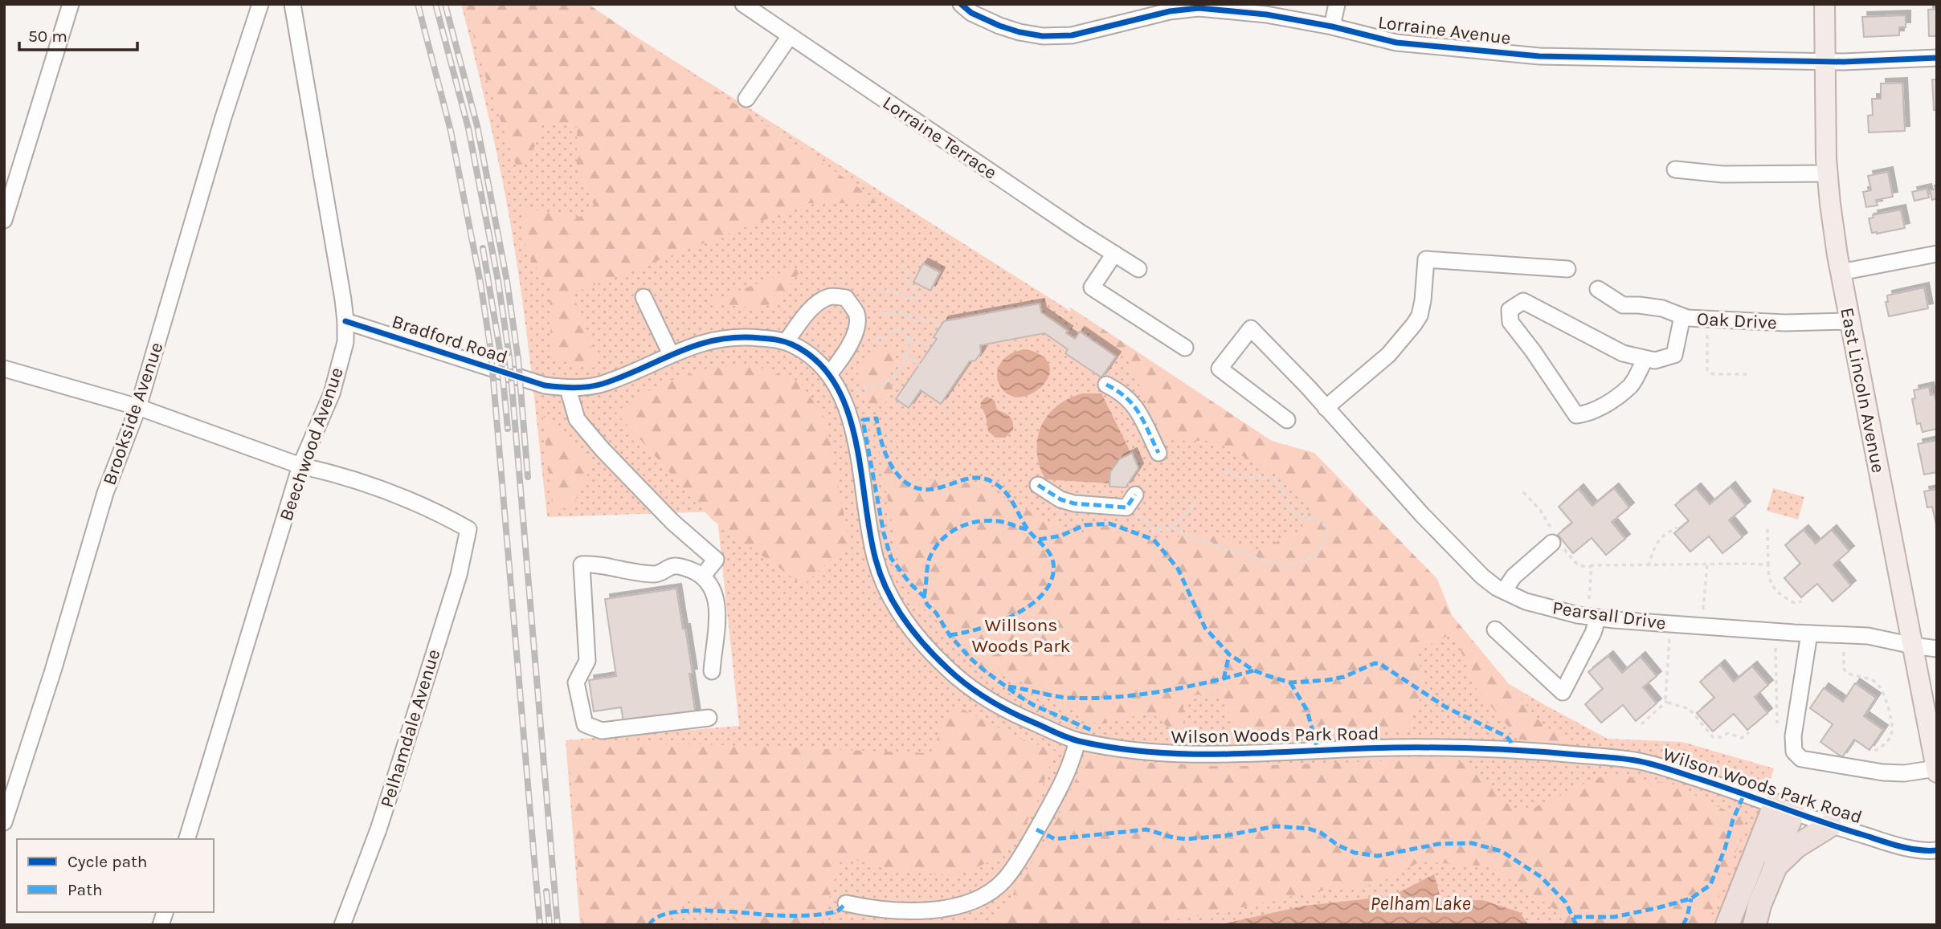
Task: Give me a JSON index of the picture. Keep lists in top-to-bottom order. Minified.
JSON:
{"streets":{"main road":["East Lincoln Avenue"],"street":["Lorraine Avenue","Lorraine Terrace","Oak Drive","Bradford Road","Brookside Avenue","Beechwood Avenue","Pearsall Drive","Pelhamdale Avenue","Wilson Woods Park Road"]},"crossings":[["Lorraine Avenue","East Lincoln Avenue"],["Oak Drive","East Lincoln Avenue"],["Bradford Road","Beechwood Avenue"],["Bradford Road","Wilson Woods Park Road"],["East Lincoln Avenue","Pearsall Drive"],["Beechwood Avenue","Pelhamdale Avenue"]],"water":["Pelham Lake"],"parks":["Willsons Woods Park"],"legend":["Cycle path","Path"],"scale_bar":"50 m"}
